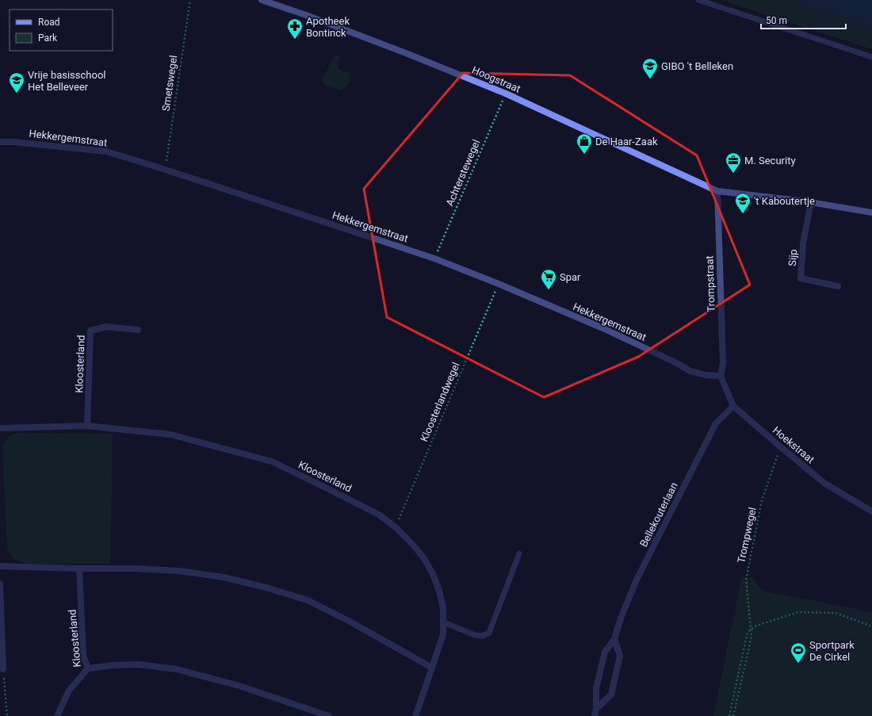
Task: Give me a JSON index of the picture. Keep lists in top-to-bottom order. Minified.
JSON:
{"streets":{"main road":["Hoogstraat"],"street":["Hekkergemstraat","Sijp","Trompstraat","Kloosterland","Hoekstraat","Bellekouterlaan"],"path":["Smetswegel","Achterstewegel","Kloosterlandwegel","Trompwegel"]},"crossings":[["Hoogstraat","Achterstewegel"],["Hoogstraat","Sijp"],["Hoogstraat","Trompstraat"],["Smetswegel","Hekkergemstraat"],["Hekkergemstraat","Achterstewegel"],["Hekkergemstraat","Trompstraat"],["Hekkergemstraat","Kloosterlandwegel"],["Hekkergemstraat","Hoekstraat"],["Trompstraat","Hoekstraat"],["Kloosterland","Kloosterlandwegel"],["Hoekstraat","Bellekouterlaan"],["Hoekstraat","Trompwegel"]],"places":{"pharmacy":["Apotheek Bontinck"],"school or university":["GIBO 't Belleken","Vrije basisschool Het Belleveer","'t Kaboutertje"],"shop":["De Haar-Zaak"],"office":["M. Security"],"supermarket":["Spar"],"sports":["Sportpark De Cirkel"]},"legend":["Road","Park"],"scale_bar":"50 m"}
